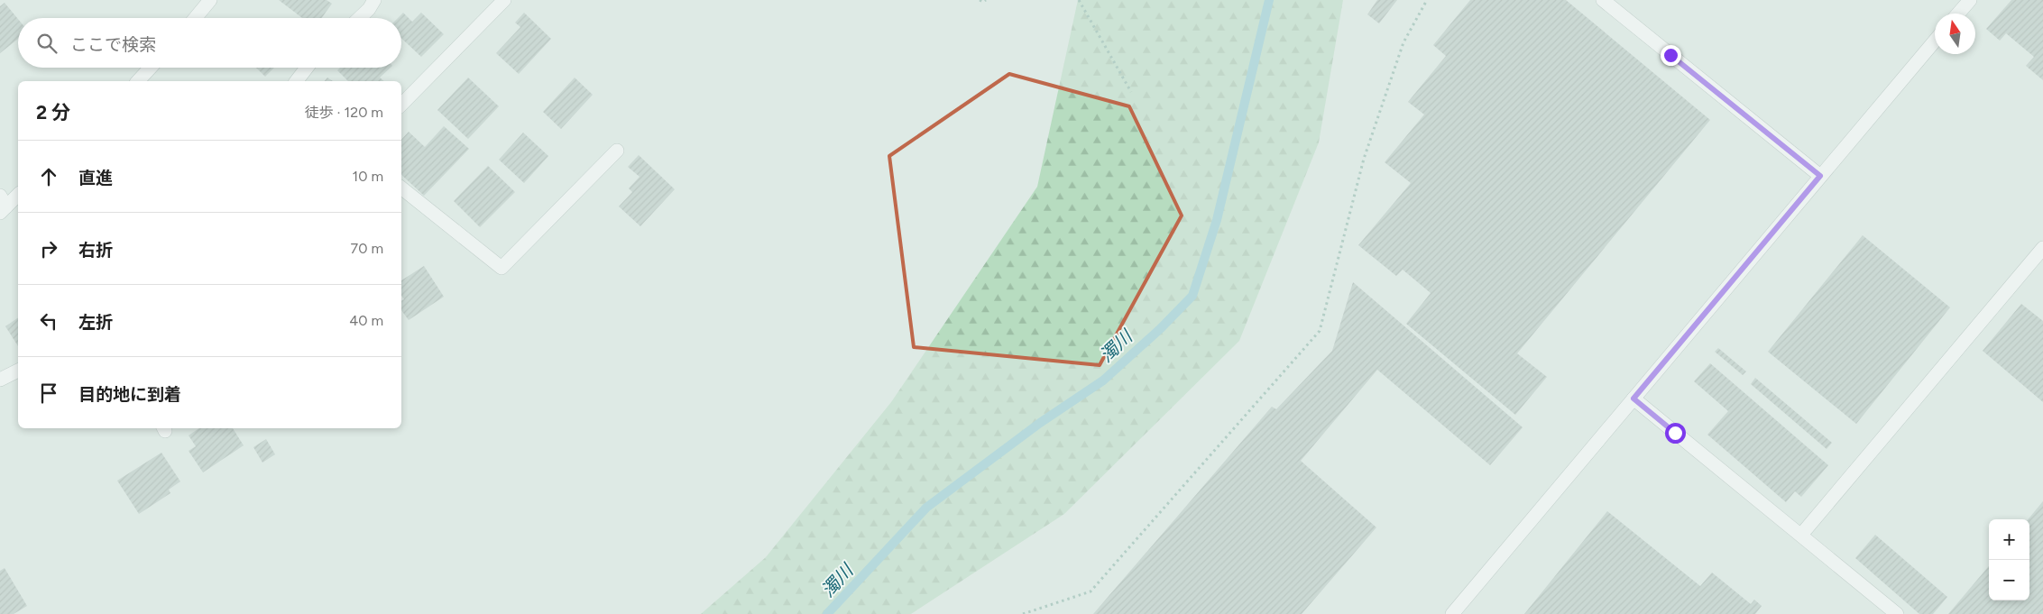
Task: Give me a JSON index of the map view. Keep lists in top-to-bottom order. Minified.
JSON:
{"water":["濁川"],"north":"top","page":{"search":"ここで検索","heading":["2 分","徒歩 · 120 m"],"list":[["直進","10 m"],["右折","70 m"],["左折","40 m"],"目的地に到着"],"map_buttons":["+","−"]}}
